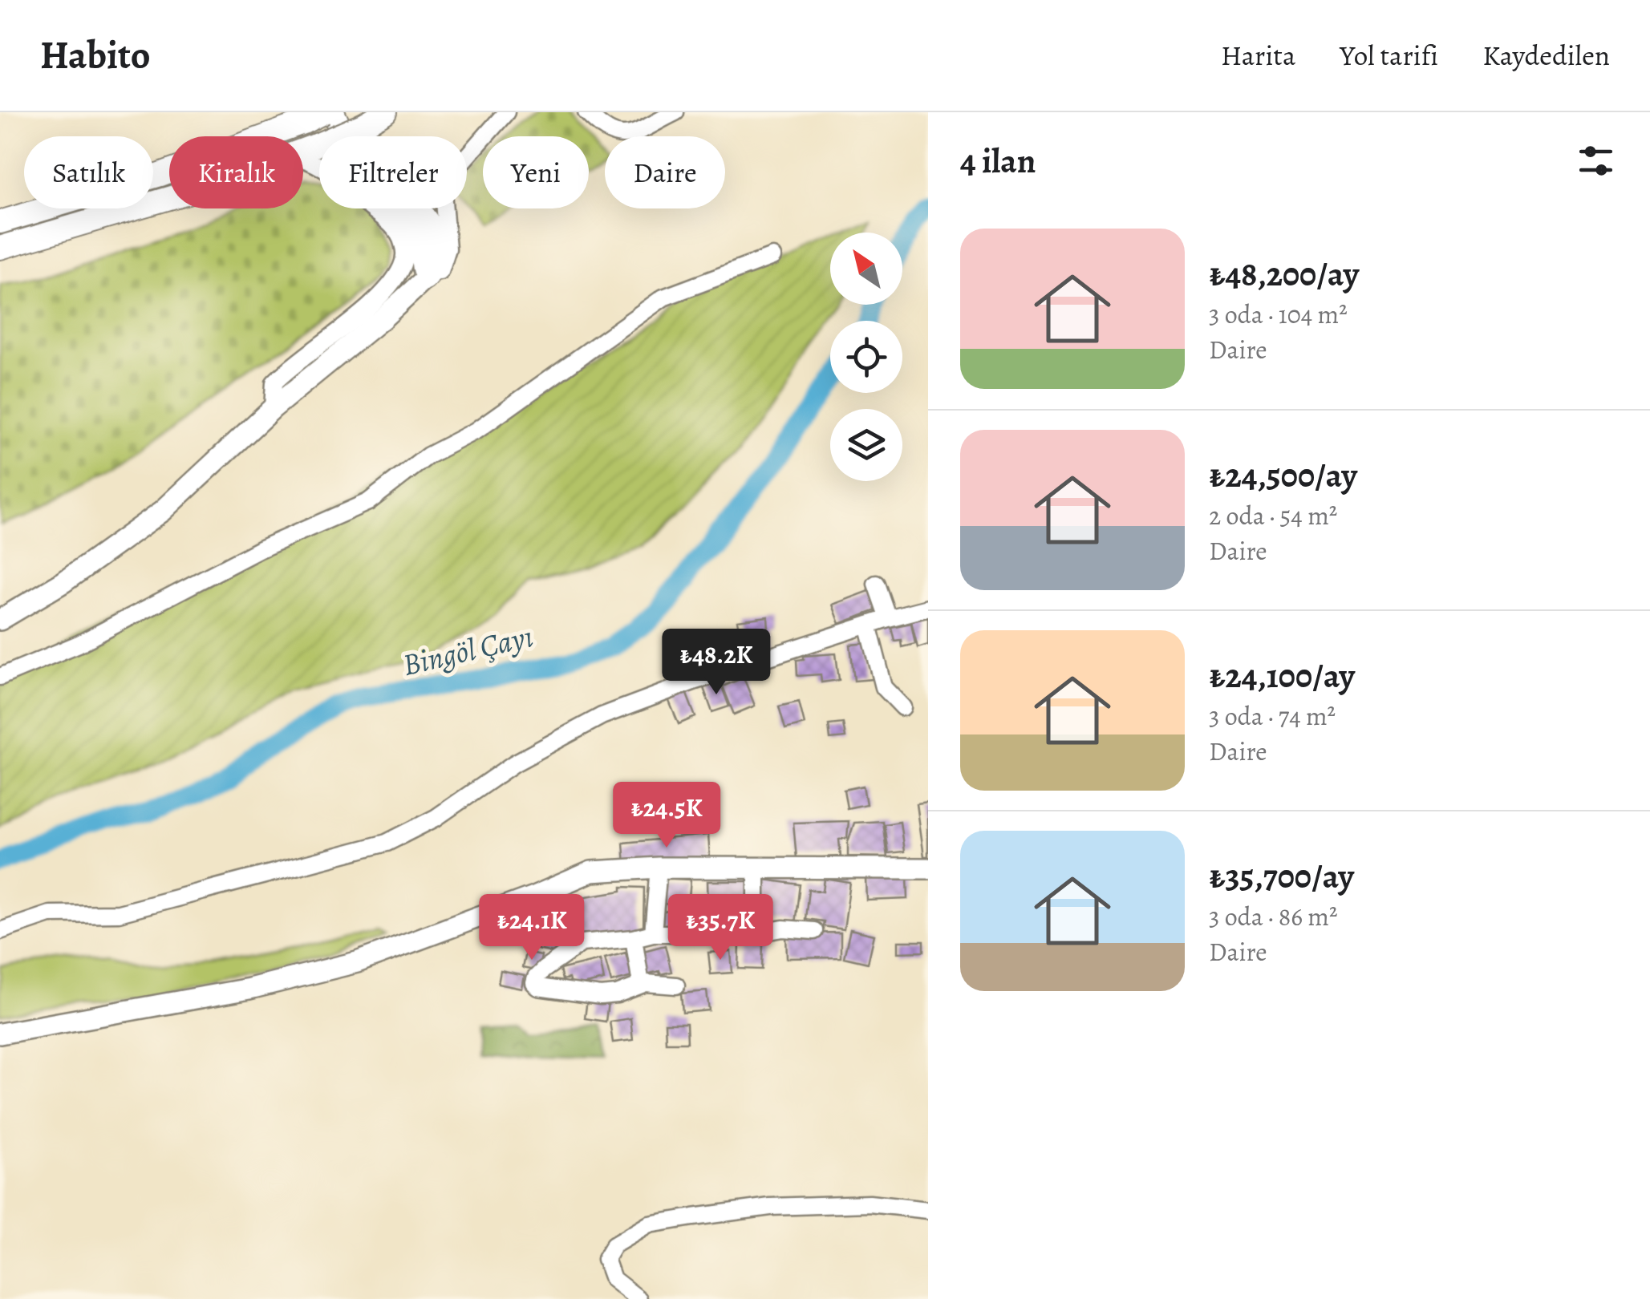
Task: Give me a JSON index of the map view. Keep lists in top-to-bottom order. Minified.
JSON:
{"water":["Bingöl Çayı"],"north":"top left","page":{"header":"Habito","nav":["Harita","Yol tarifi","Kaydedilen"],"heading":"4 ilan","chip":["Satılık","Kiralık","Filtreler","Yeni","Daire"],"list":[{"name":"₺48,200/ay","note":"3 oda · 104 m² · Daire"},{"name":"₺24,500/ay","note":"2 oda · 54 m² · Daire"},{"name":"₺24,100/ay","note":"3 oda · 74 m² · Daire"},{"name":"₺35,700/ay","note":"3 oda · 86 m² · Daire"}],"price":["₺48.2K","₺24.5K","₺24.1K","₺35.7K"]}}
